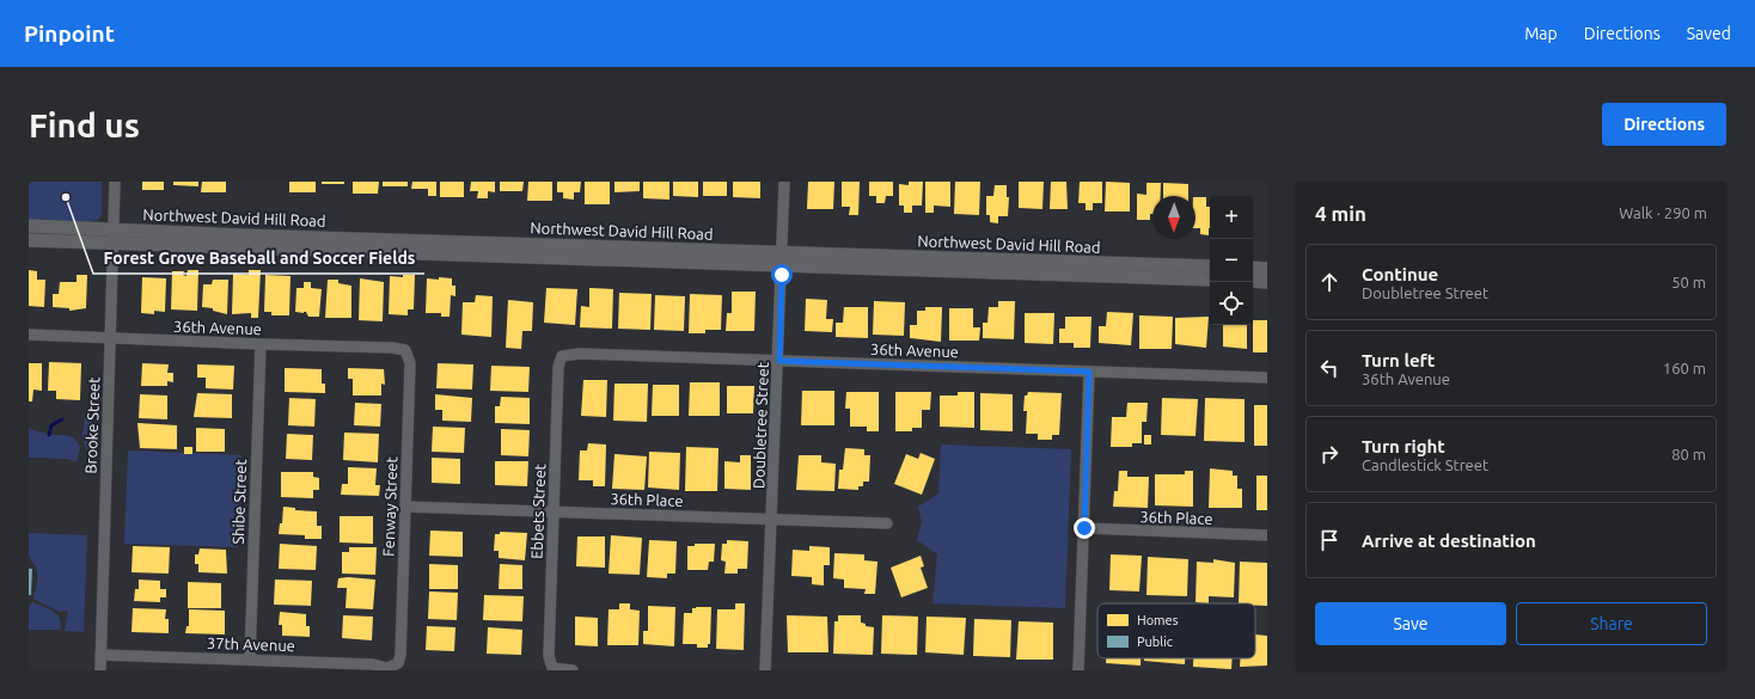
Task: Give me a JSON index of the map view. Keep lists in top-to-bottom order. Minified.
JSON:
{"streets":{"street":["Northwest David Hill Road","36th Avenue","Brooke Street","Doubletree Street","36th Place","Shibe Street","Fenway Street","Ebbets Street","37th Avenue"]},"crossings":[["Northwest David Hill Road","Brooke Street"],["Northwest David Hill Road","Doubletree Street"],["36th Avenue","Brooke Street"],["36th Avenue","Doubletree Street"],["36th Avenue","Shibe Street"],["36th Avenue","Fenway Street"],["36th Avenue","Ebbets Street"],["Brooke Street","37th Avenue"],["Doubletree Street","36th Place"],["36th Place","Fenway Street"],["36th Place","Ebbets Street"],["Shibe Street","37th Avenue"],["Fenway Street","37th Avenue"]],"places":["Forest Grove Baseball and Soccer Fields"],"legend":["Homes","Public"],"north":"bottom","page":{"header":"Pinpoint","nav":["Map","Directions","Saved"],"buttons":["Directions",["Save","Share"]],"title":"Find us","heading":["4 min","Walk · 290 m"],"map_buttons":["+","−"],"list":[["Continue","Doubletree Street","50 m"],["Turn left","36th Avenue","160 m"],["Turn right","Candlestick Street","80 m"],"Arrive at destination"]}}
